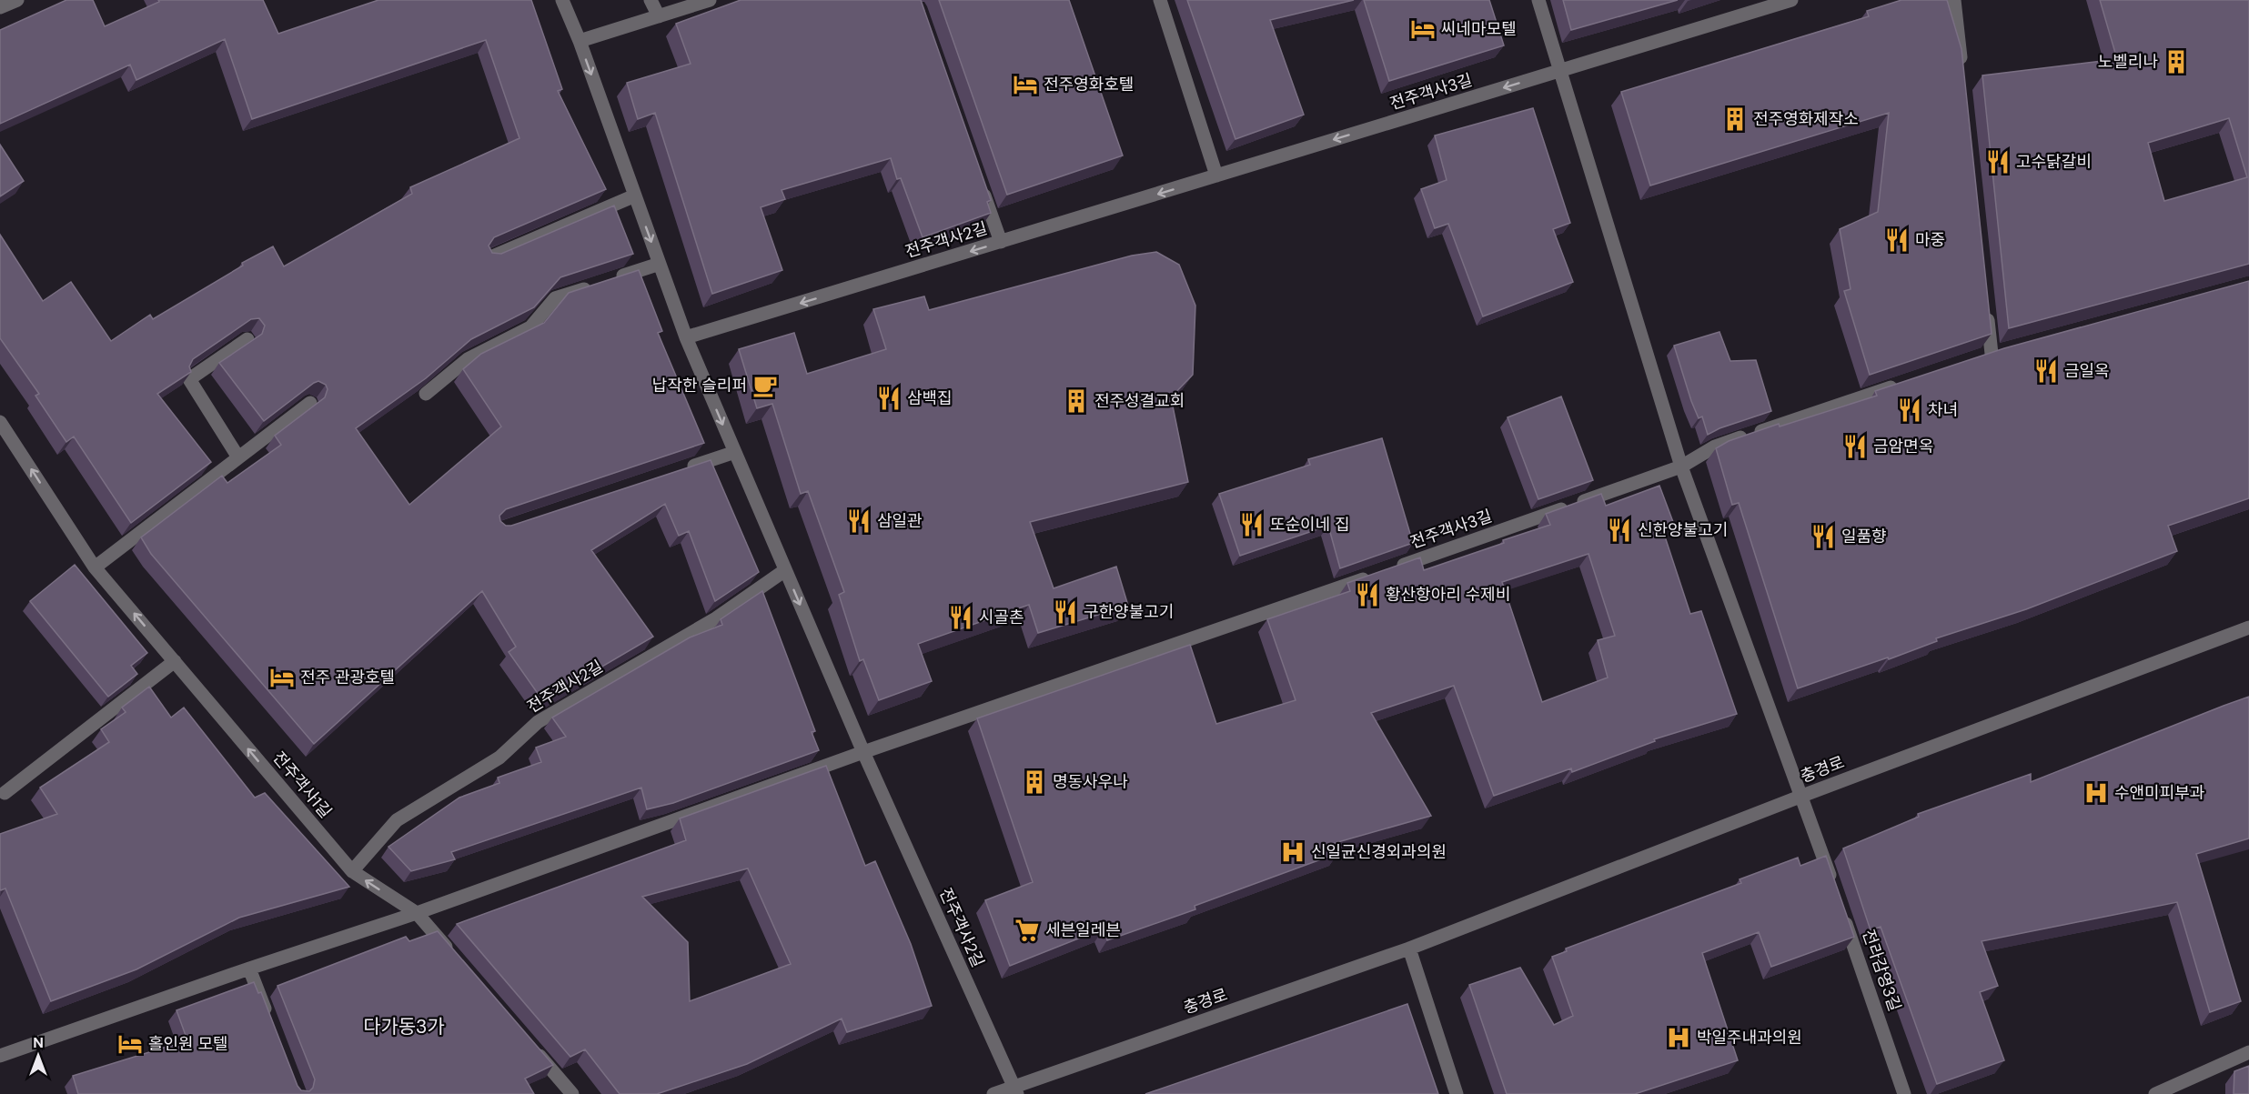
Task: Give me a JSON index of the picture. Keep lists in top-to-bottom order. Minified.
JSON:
{"streets":{"street":["전주객사3길","전주객사2길","충경로","전주객사1길","전라감영3길"]},"crossings":[["전주객사3길","전주객사2길"],["전주객사2길","충경로"],["전주객사2길","전주객사1길"]],"one_way":["전주객사1길"],"districts":["다가동3가"],"places":{"hotel":["씨네마모텔","전주영화호텔","전주 관광호텔","홀인원 모텔"],"building":["노벨리나","전주영화제작소","전주성결교회","명동사우나"],"restaurant":["고수닭갈비","마중","금일옥","삼백집","차녀","금암면옥","삼일관","또순이네 집","신한양불고기","일품향","황산항아리 수제비","구한양불고기","시골촌"],"cafe":["납작한 슬리퍼"],"hospital":["수앤미피부과","신일균신경외과의원","박일주내과의원"],"supermarket":["세븐일레븐"]},"north":"top"}
